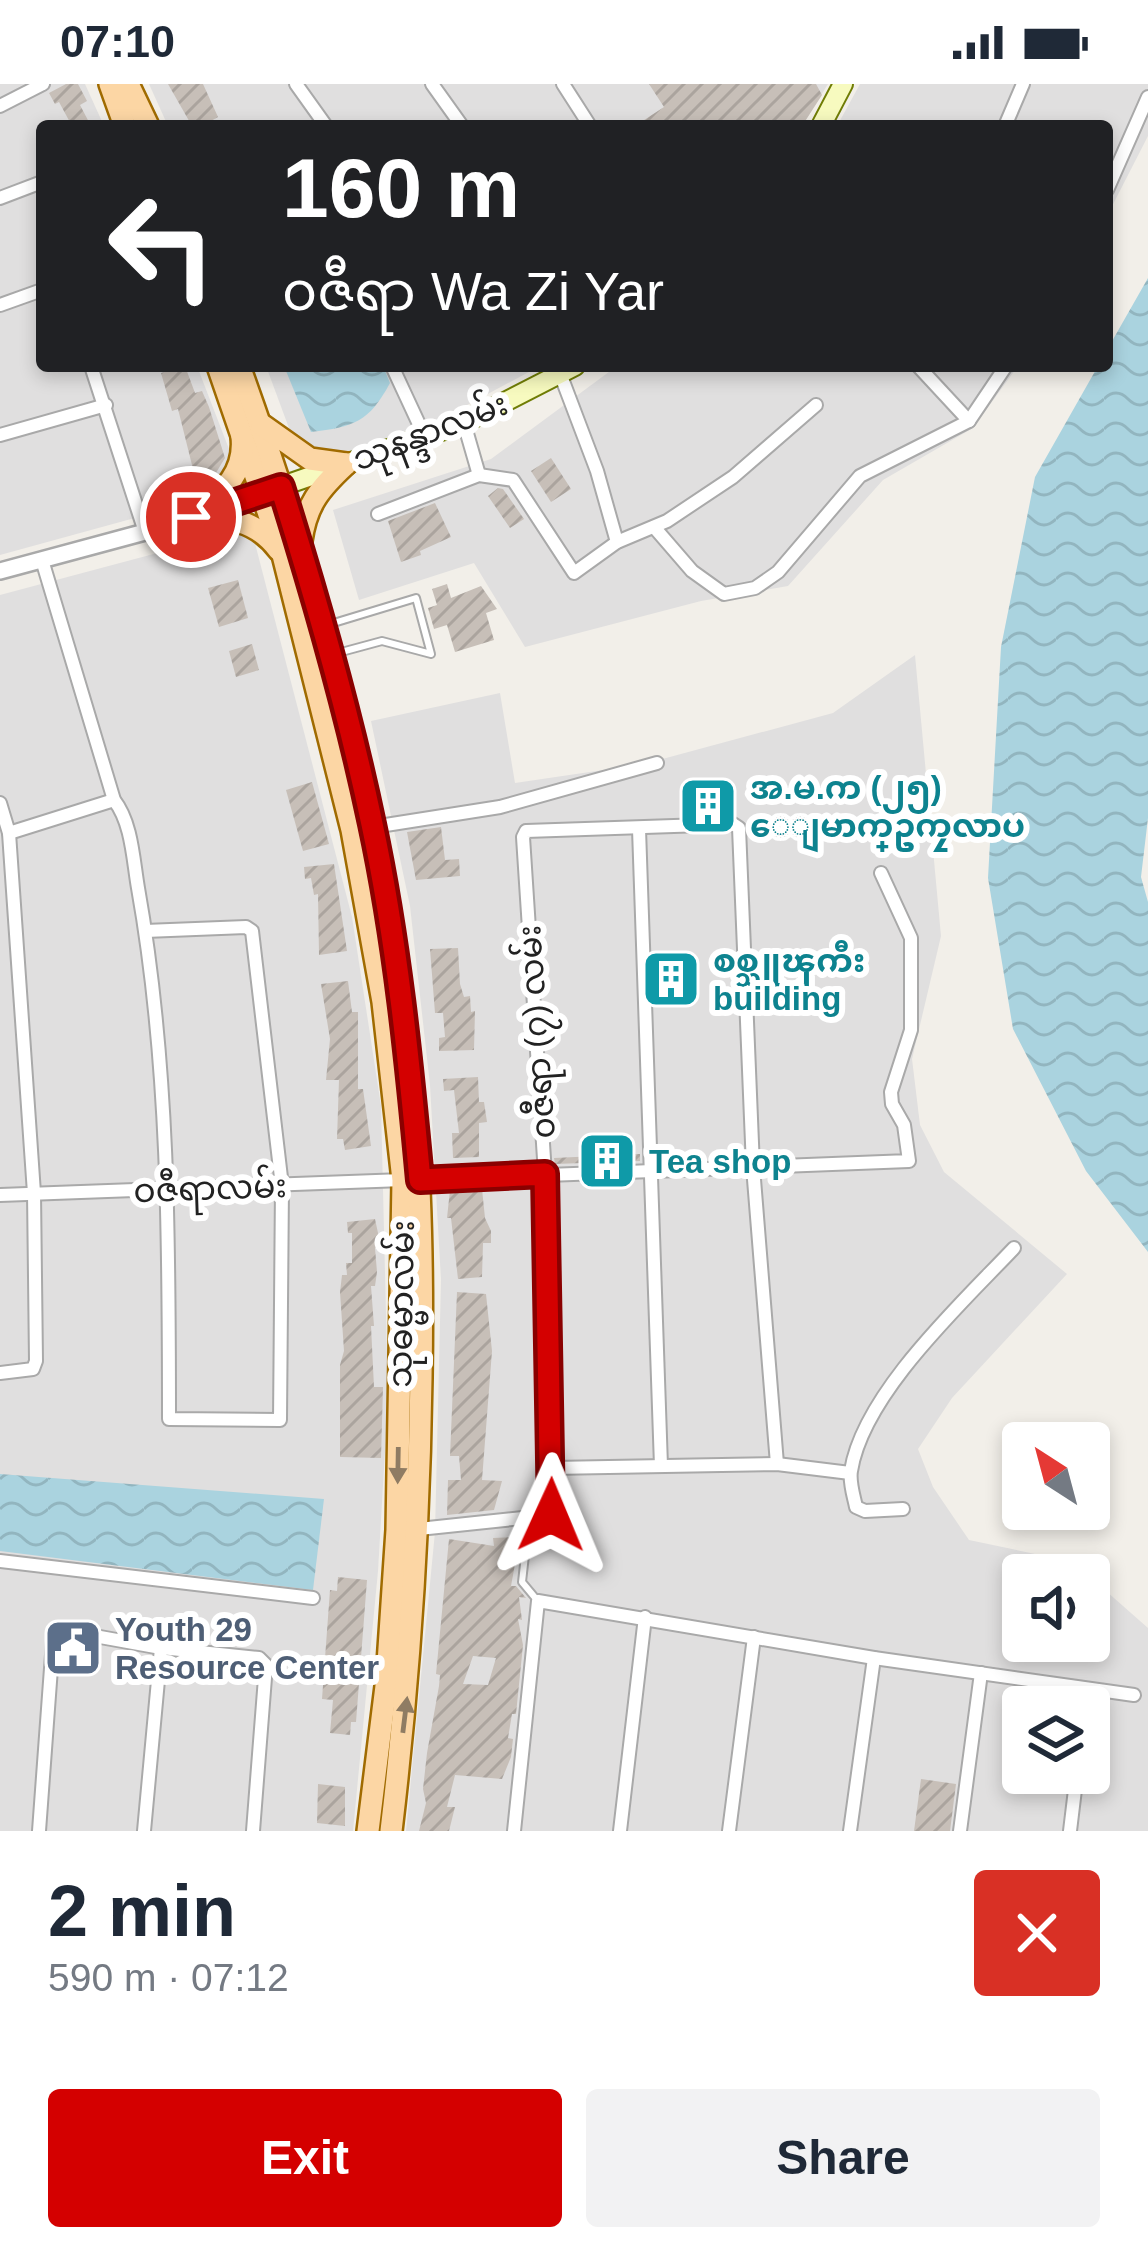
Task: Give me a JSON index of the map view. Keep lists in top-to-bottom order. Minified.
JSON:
{"streets":{"main road":["သုနန္ဒာလမ်း","သုဓမ္မာလမ်း"],"street":["၀ဇီရာ (၇) လမ်း","ဝဇီရာလမ်း"]},"crossings":[["သုနန္ဒာလမ်း","သုဓမ္မာလမ်း"],["၀ဇီရာ (၇) လမ်း","ဝဇီရာလမ်း"],["ဝဇီရာလမ်း","သုဓမ္မာလမ်း"]],"places":{"building":["အ.မ.က (၂၅) ေျမာက္ဥကၠလာပ","စစ္သူၾကီး building","Tea shop"],"public building":["Youth 29 Resource Center"]},"north":"top left","page":{"status":"07:10","turn":["160 m","၀ဇီရာ Wa Zi Yar"],"heading":["2 min","590 m · 07:12"],"buttons":["Exit","Share"]}}
